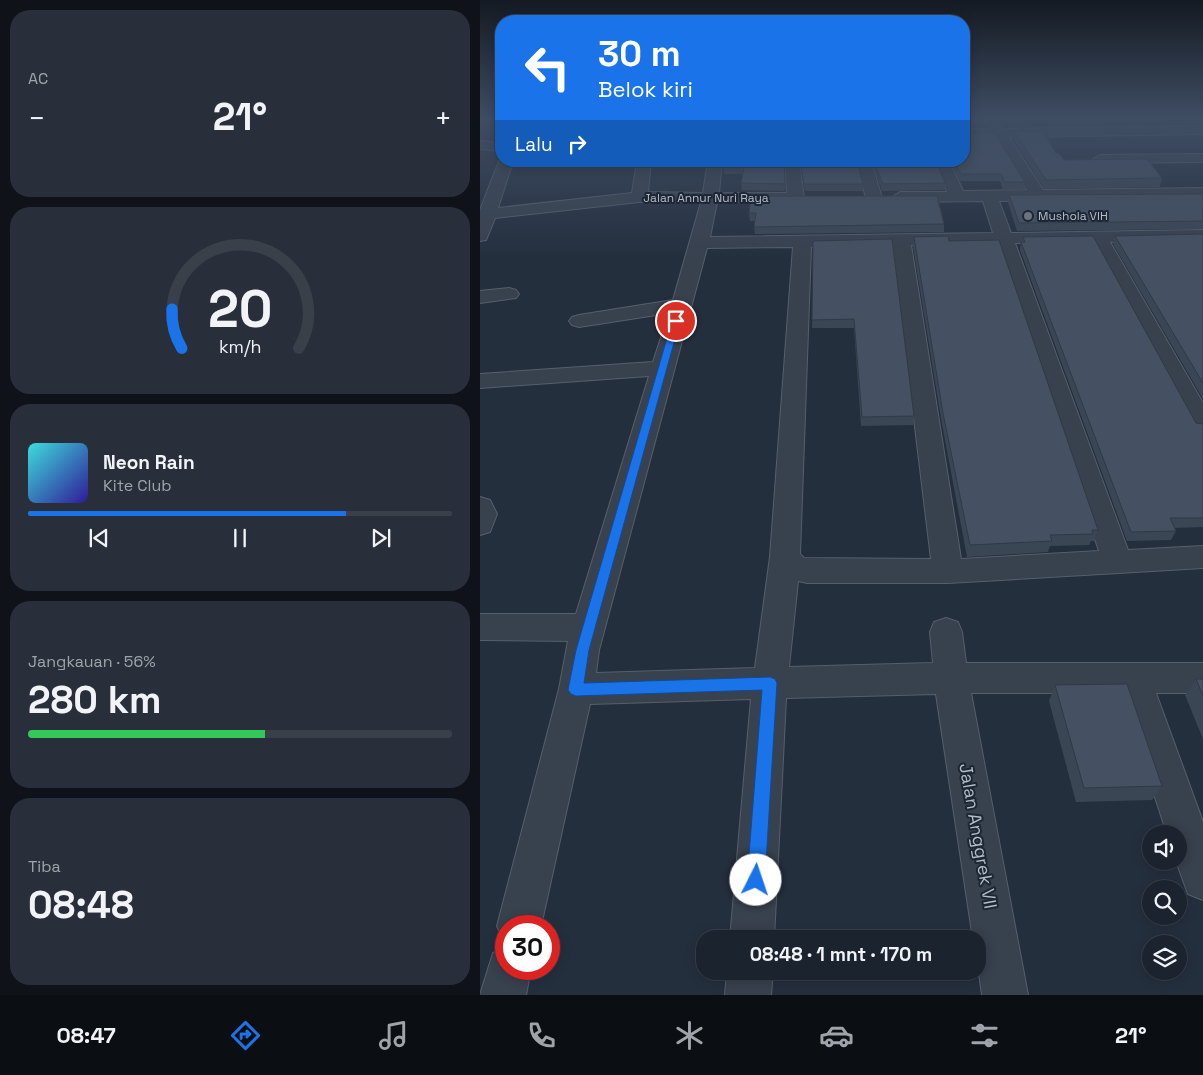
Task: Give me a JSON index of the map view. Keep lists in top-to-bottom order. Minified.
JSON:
{"streets":{"street":["Jalan Annur Nuri Raya","Jalan Anggrek VII"]},"places":["Mushola VIH"],"page":{"tile":["AC",["Jangkauan · 56%","280 km"],["Tiba","08:48"]],"turn":["30 m","Belok kiri"],"heat":["−","21°","+"],"then":"Lalu","song":["Neon Rain","Kite Club"],"limit":"30","trip":"08:48 · 1 mnt · 170 m","tabs":["08:47","21°"],"gauge":["20","km/h"]}}
